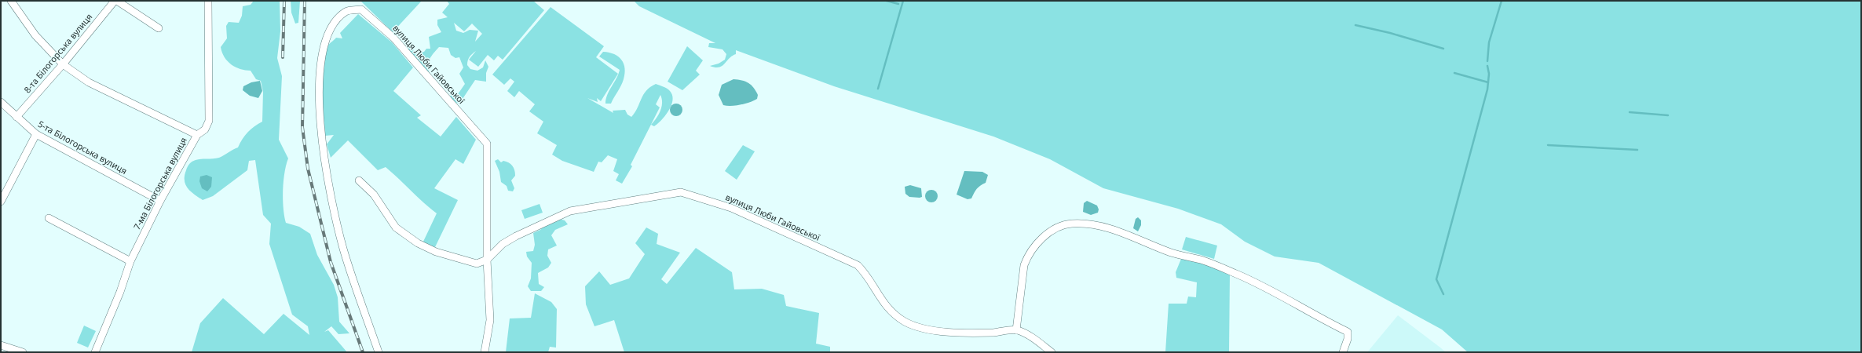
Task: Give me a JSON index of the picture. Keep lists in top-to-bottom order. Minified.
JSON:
{"streets":{"street":["8-та Білогорська вулиця","вулиця Люби Гайовської","5-та Білогорська вулиця","7-ма Білогорська вулиця"]},"crossings":[["8-та Білогорська вулиця","5-та Білогорська вулиця"],["5-та Білогорська вулиця","7-ма Білогорська вулиця"]]}
